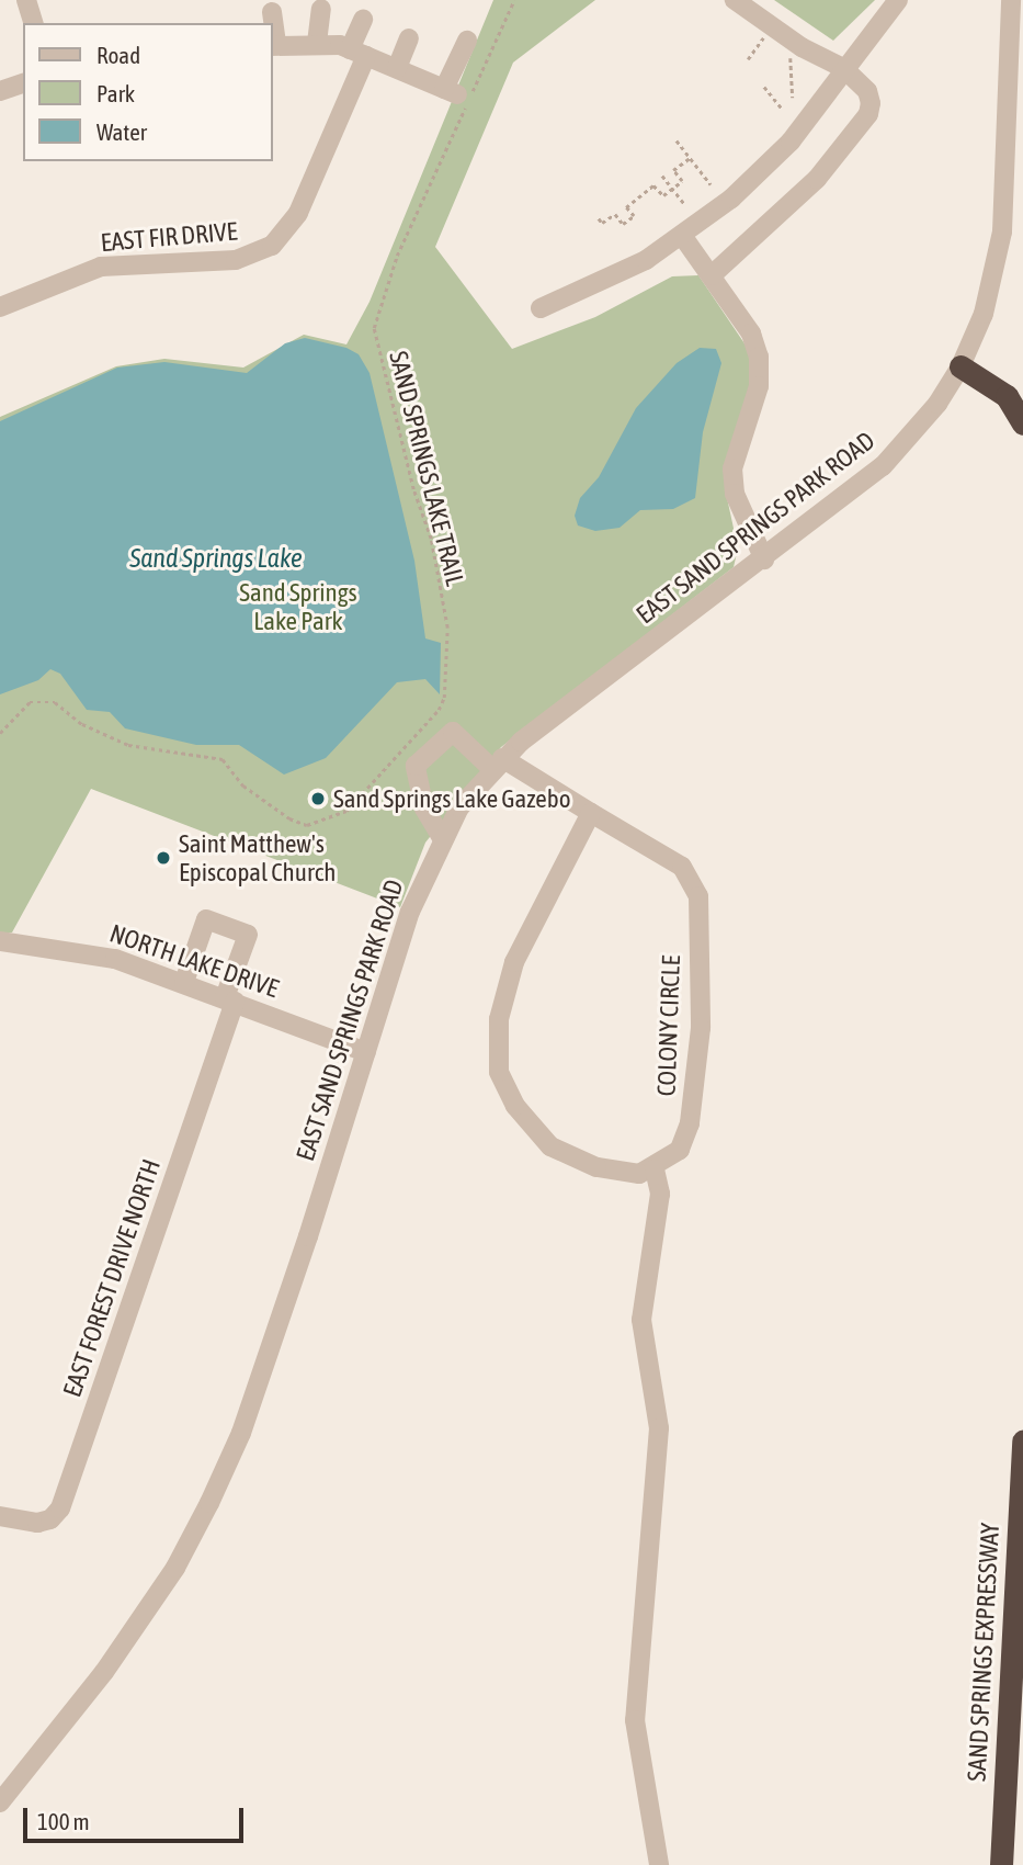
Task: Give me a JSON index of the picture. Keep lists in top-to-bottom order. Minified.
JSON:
{"streets":{"highway":["SAND SPRINGS EXPRESSWAY"],"street":["EAST FIR DRIVE","EAST SAND SPRINGS PARK ROAD","NORTH LAKE DRIVE","COLONY CIRCLE","EAST FOREST DRIVE NORTH"],"path":["SAND SPRINGS LAKE TRAIL"]},"crossings":[["EAST SAND SPRINGS PARK ROAD","NORTH LAKE DRIVE"],["EAST SAND SPRINGS PARK ROAD","COLONY CIRCLE"],["NORTH LAKE DRIVE","EAST FOREST DRIVE NORTH"]],"water":["Sand Springs Lake"],"parks":["Sand Springs Lake Park"],"places":["Sand Springs Lake Gazebo","Saint Matthew's Episcopal Church"],"legend":["Road","Park","Water"],"scale_bar":"100 m"}
